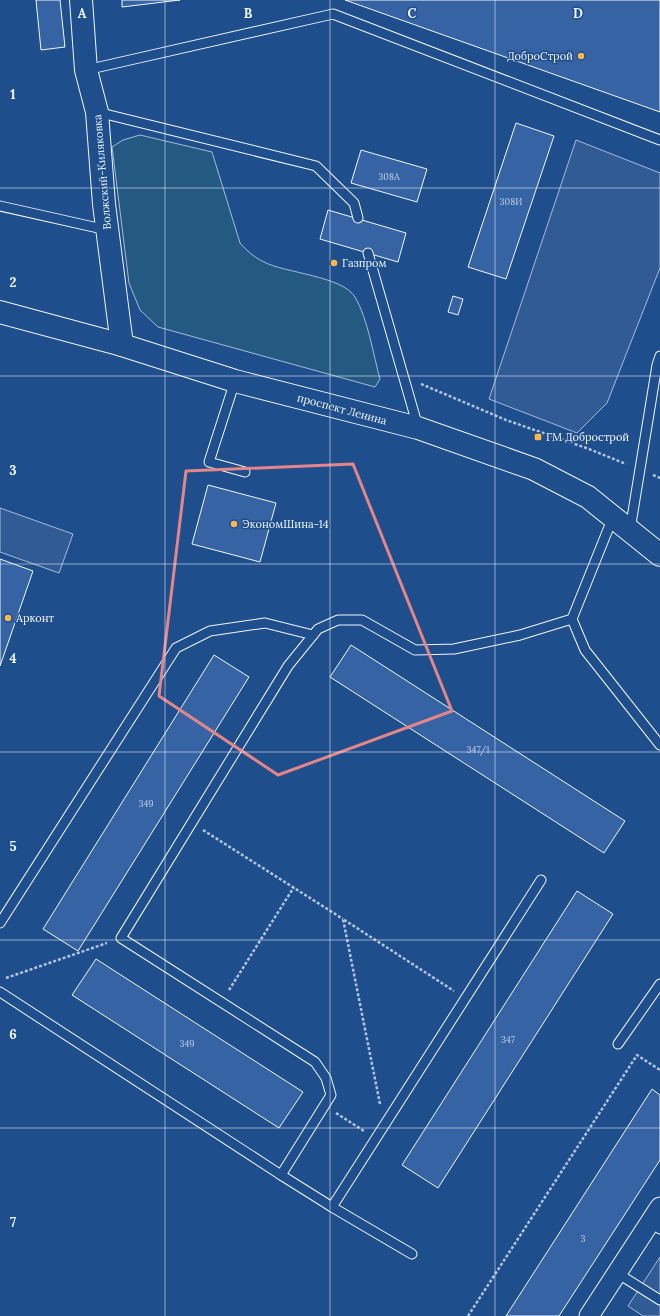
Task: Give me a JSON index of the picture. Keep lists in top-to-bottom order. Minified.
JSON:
{"streets":{"main road":["Волжский-Киляковка","проспект Ленина"]},"crossings":[["Волжский-Киляковка","проспект Ленина"]],"places":{"other":["ДоброСтрой","Газпром","ЭкономШина-14","Арконт"],"transit":["ГМ Добрострой"]},"house_numbers":["308А","308И","347/1","349","347","349","3"],"grid":{"columns":["A","B","C","D"],"rows":["1","2","3","4","5","6","7"]}}
